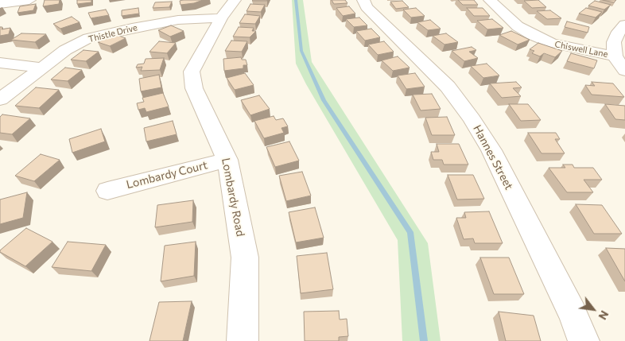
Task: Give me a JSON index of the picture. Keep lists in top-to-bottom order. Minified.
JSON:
{"streets":{"street":["Thistle Drive","Chiswell Lane","Hannes Street","Lombardy Court","Lombardy Road"]},"crossings":[["Thistle Drive","Lombardy Road"],["Lombardy Court","Lombardy Road"]],"north":"bottom right"}
